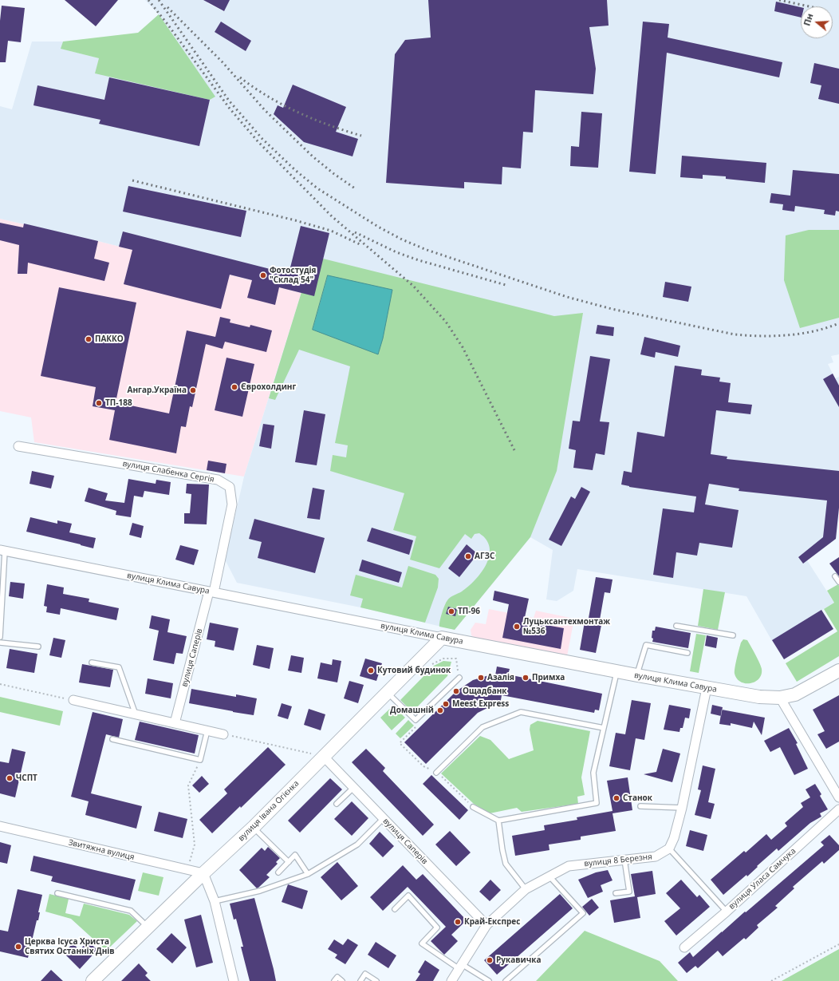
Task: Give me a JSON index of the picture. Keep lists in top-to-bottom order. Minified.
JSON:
{"streets":{"street":["вулиця Слабенка Сергія","вулиця Клима Савура","вулиця Саперів","вулиця Івана Огієнка","Звитяжна вулиця","вулиця 8 Березня","вулиця Уласа Самчука"]},"crossings":[["вулиця Слабенка Сергія","вулиця Клима Савура"],["вулиця Слабенка Сергія","вулиця Саперів"],["вулиця Клима Савура","вулиця Саперів"],["вулиця Клима Савура","вулиця Івана Огієнка"],["вулиця Саперів","вулиця Івана Огієнка"],["вулиця Саперів","вулиця 8 Березня"],["вулиця Івана Огієнка","Звитяжна вулиця"]],"places":["Фотостудія \"Склад 54\"","ПАККО","Єврохолдинг","Ангар.Україна","ТП-188","АГЗС","ТП-96","Луцьксантехмонтаж №536","Кутовий будинок","Азалія","Примха","Ощадбанк","Meest Express","Домашній","ЧСПТ","Станок","Край-Експрес","Церква Ісуса Христа Святих Останніх Днів","Рукавичка"],"north":"left"}
